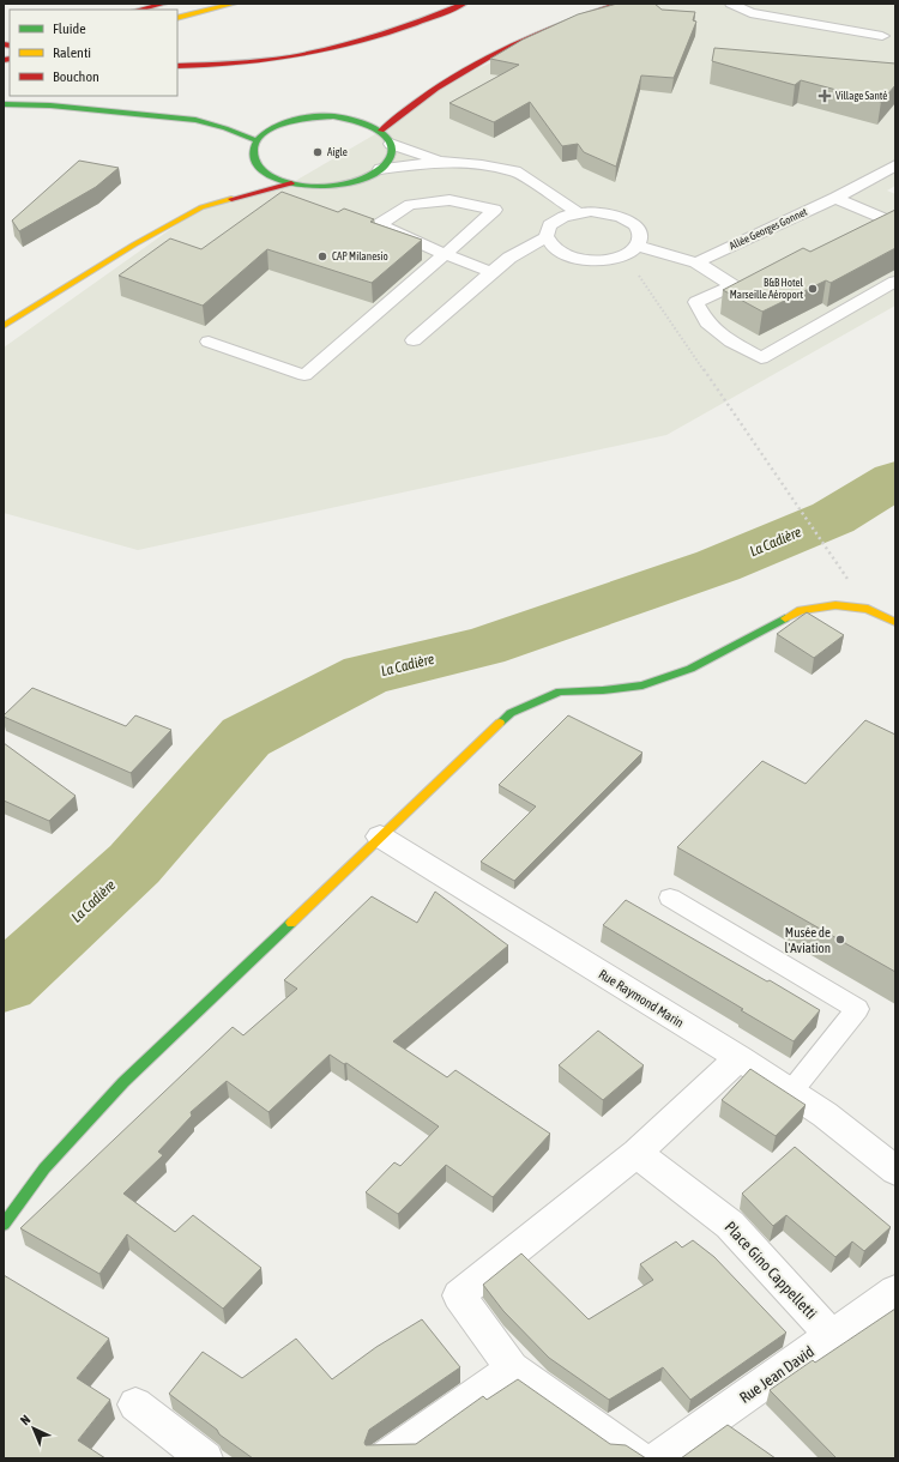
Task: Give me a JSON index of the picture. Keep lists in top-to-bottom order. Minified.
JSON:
{"streets":{"street":["Rue Raymond Marin","Place Gino Cappelletti","Rue Jean David"],"lane":["Allée Georges Gonnet"]},"crossings":[["Place Gino Cappelletti","Rue Jean David"]],"water":["La Cadière"],"places":{"health":["Village Santé"],"other":["Aigle","CAP Milanesio","B&B Hotel Marseille Aéroport","Musée de l'Aviation"]},"legend":["Fluide","Ralenti","Bouchon"],"north":"top left"}
